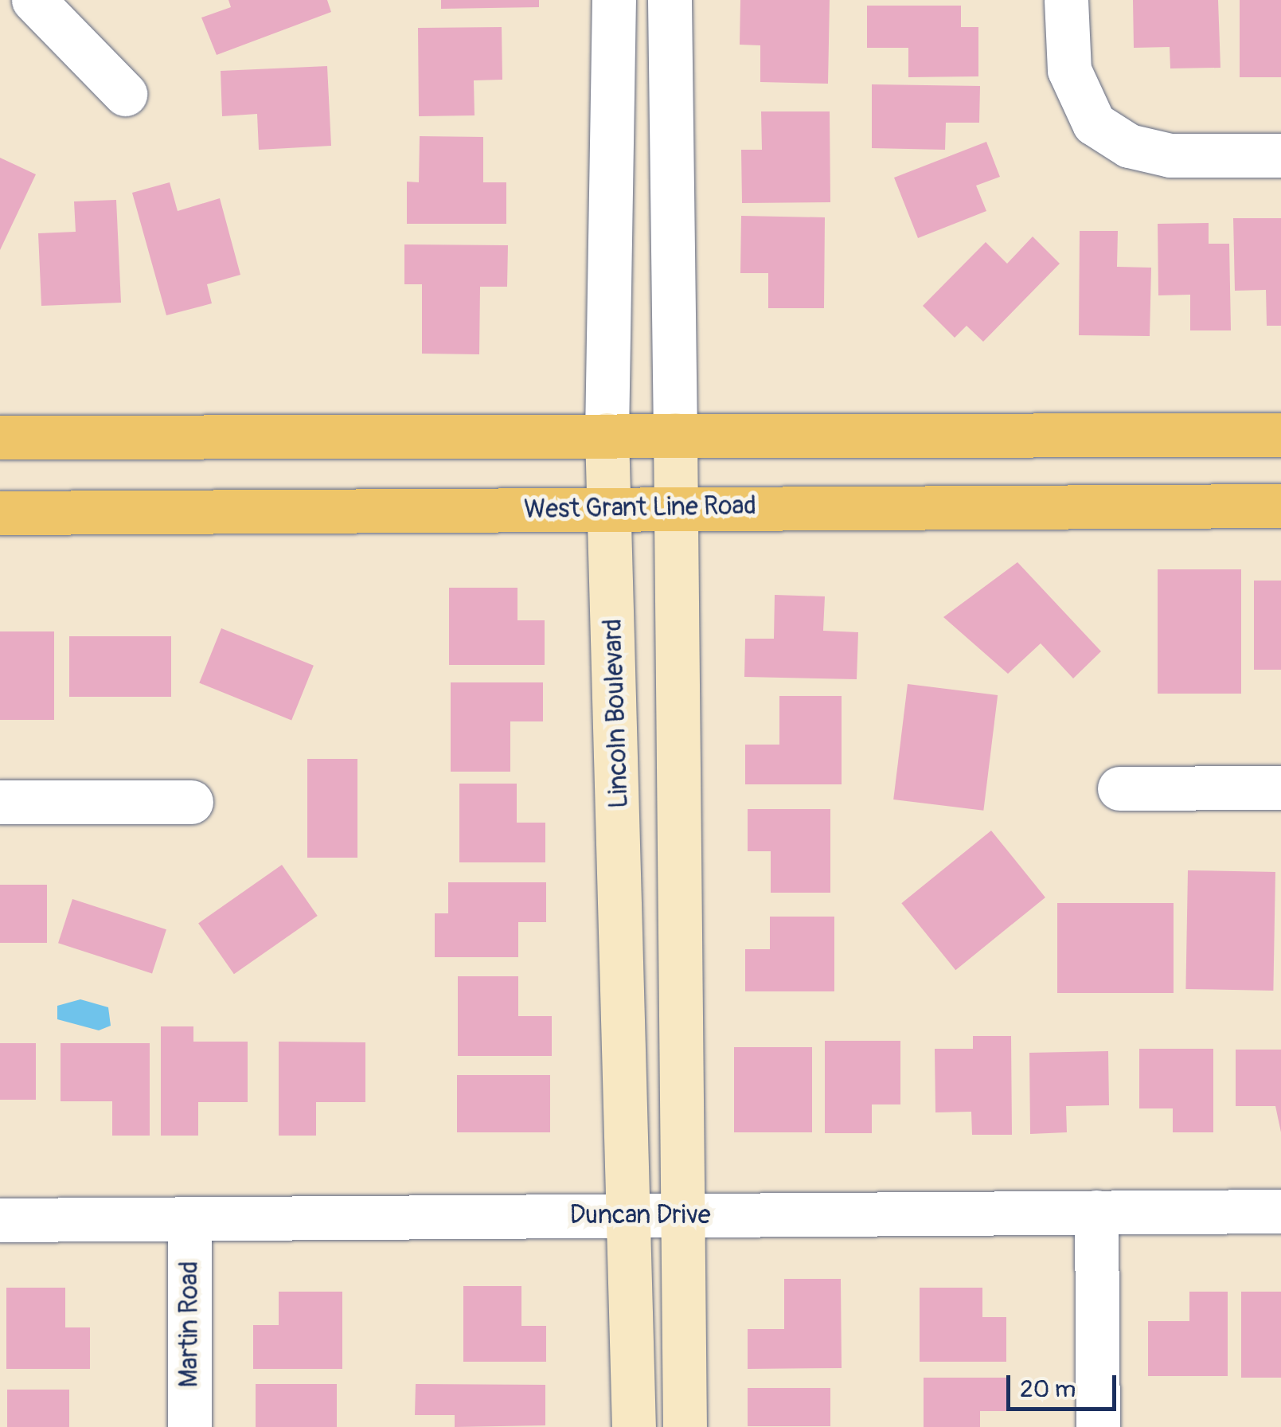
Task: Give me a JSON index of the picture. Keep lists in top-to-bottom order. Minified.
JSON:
{"streets":{"main road":["West Grant Line Road"],"street":["Lincoln Boulevard","Duncan Drive","Martin Road"]},"crossings":[["West Grant Line Road","Lincoln Boulevard"],["Lincoln Boulevard","Duncan Drive"],["Duncan Drive","Martin Road"]],"scale_bar":"20 m"}
